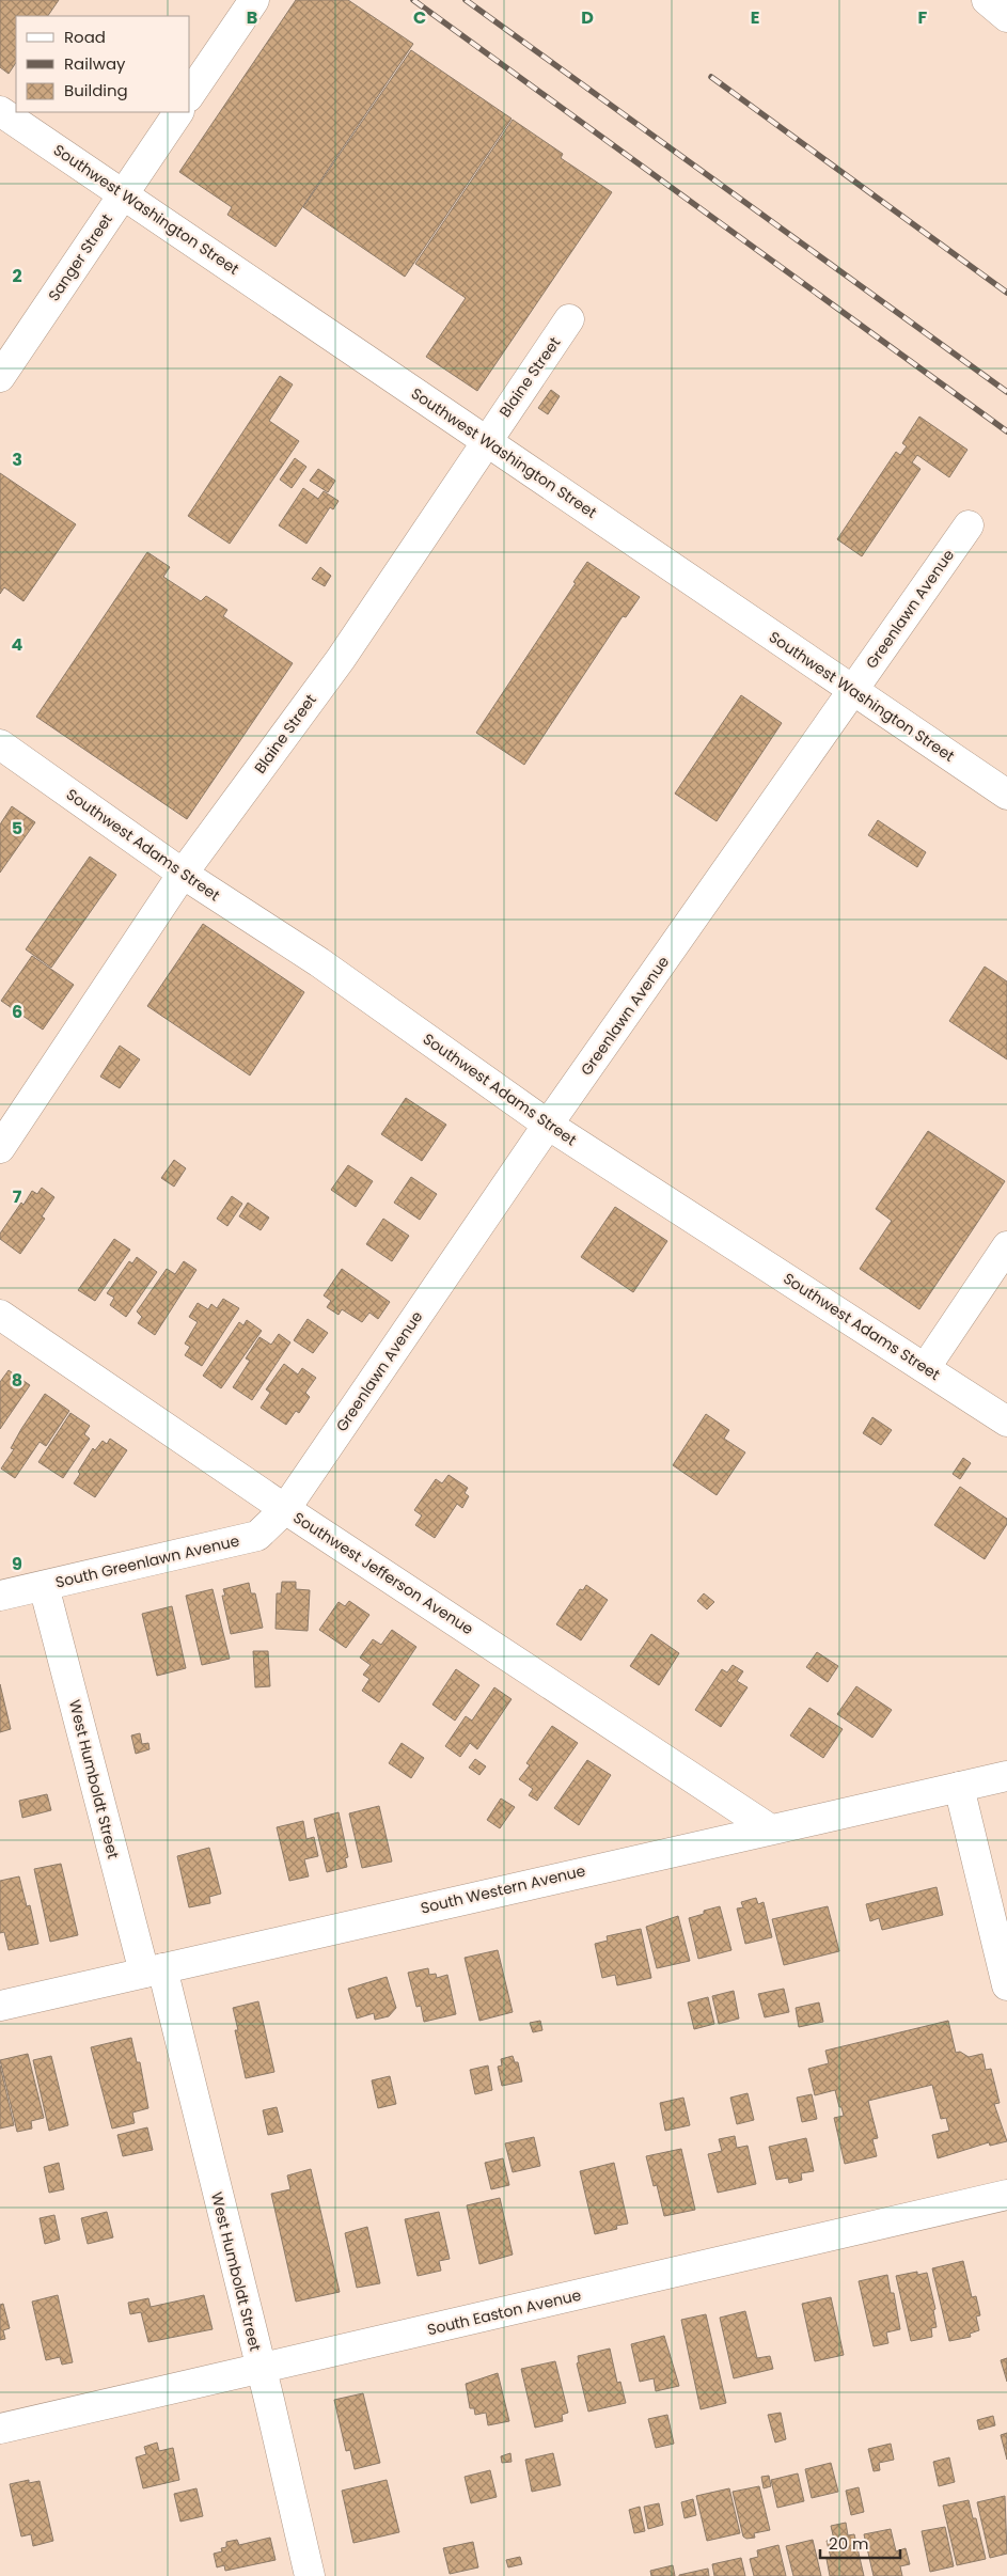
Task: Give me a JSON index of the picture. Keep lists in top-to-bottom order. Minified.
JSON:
{"streets":{"street":["Southwest Washington Street","Sanger Street","Blaine Street","Greenlawn Avenue","Southwest Adams Street","South Greenlawn Avenue","Southwest Jefferson Avenue","West Humboldt Street","South Western Avenue","South Easton Avenue"]},"crossings":[["Southwest Washington Street","Sanger Street"],["Southwest Washington Street","Blaine Street"],["Southwest Washington Street","Greenlawn Avenue"],["Blaine Street","Southwest Adams Street"],["Greenlawn Avenue","Southwest Adams Street"],["Greenlawn Avenue","South Greenlawn Avenue"],["Greenlawn Avenue","Southwest Jefferson Avenue"],["South Greenlawn Avenue","Southwest Jefferson Avenue"],["South Greenlawn Avenue","West Humboldt Street"],["Southwest Jefferson Avenue","South Western Avenue"],["West Humboldt Street","South Western Avenue"],["West Humboldt Street","South Easton Avenue"]],"legend":["Road","Railway","Building"],"scale_bar":"20 m","grid":{"columns":["B","C","D","E","F"],"rows":["2","3","4","5","6","7","8","9"]}}
